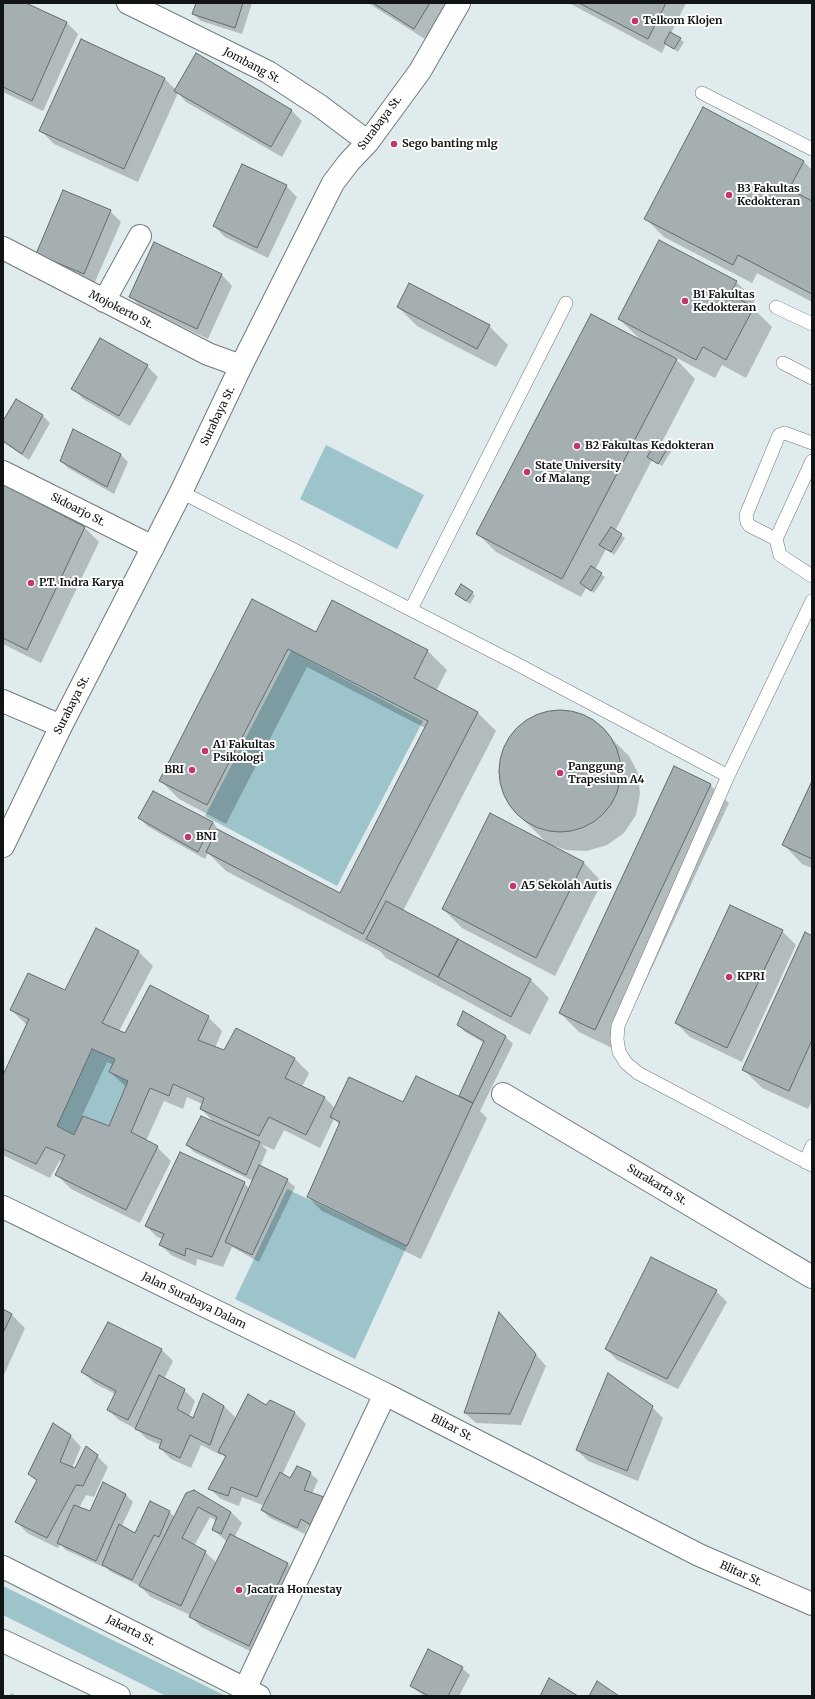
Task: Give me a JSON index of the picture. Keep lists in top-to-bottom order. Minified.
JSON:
{"streets":{"street":["Jombang St.","Surabaya St.","Mojokerto St.","Sidoarjo St.","Surakarta St.","Jalan Surabaya Dalam","Blitar St.","Jakarta St."]},"crossings":[["Jombang St.","Surabaya St."],["Surabaya St.","Mojokerto St."],["Surabaya St.","Sidoarjo St."],["Jalan Surabaya Dalam","Blitar St."]],"places":["Telkom Klojen","Sego banting mlg","B3 Fakultas Kedokteran","B1 Fakultas Kedokteran","B2 Fakultas Kedokteran","State University of Malang","P.T. Indra Karya","A1 Fakultas Psikologi","BRI","Panggung Trapesium A4","BNI","A5 Sekolah Autis","KPRI","Jacatra Homestay"]}
